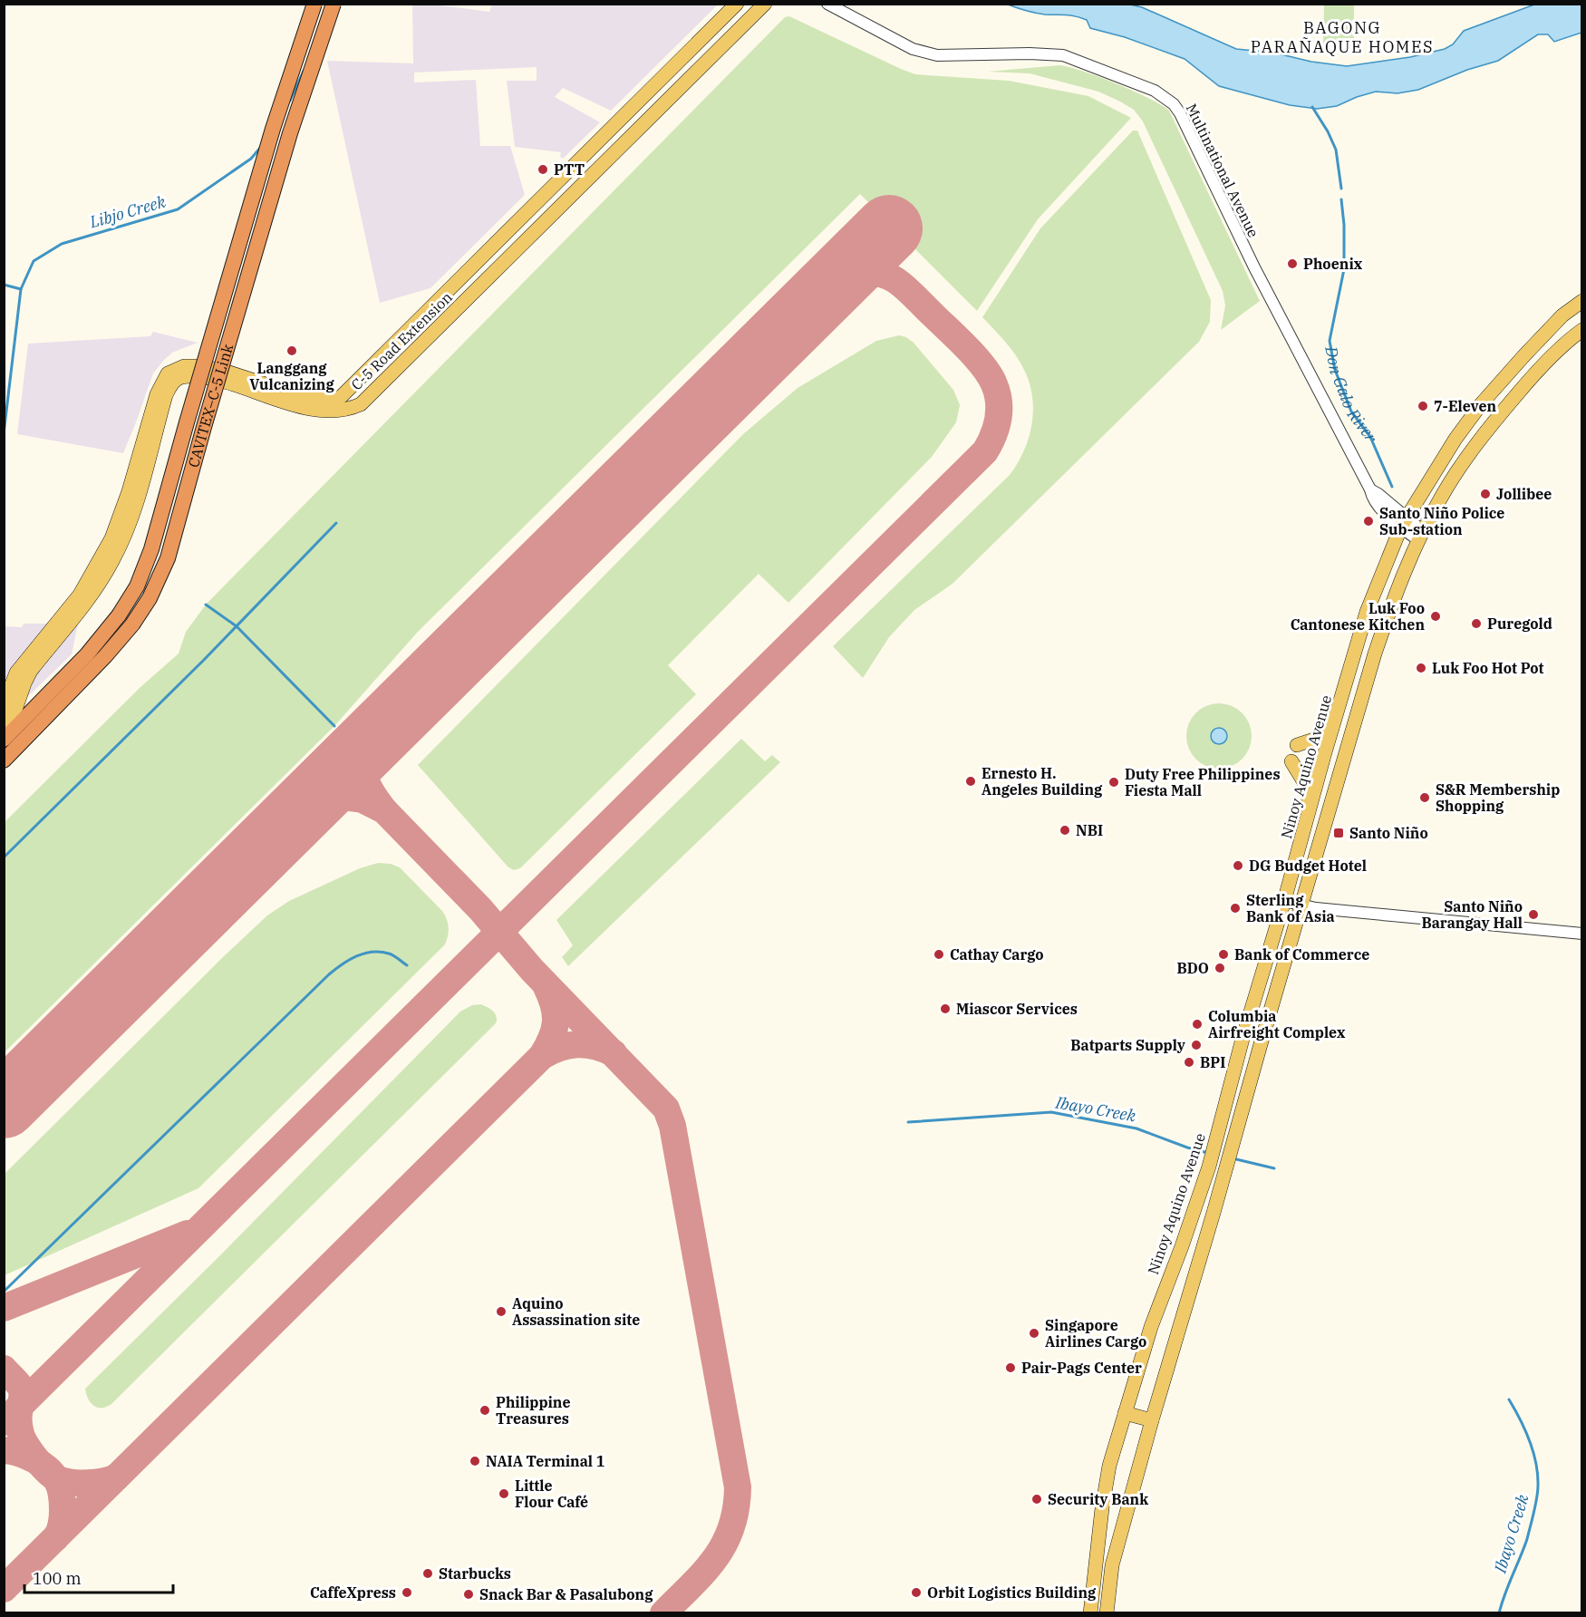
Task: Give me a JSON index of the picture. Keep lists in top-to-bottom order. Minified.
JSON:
{"streets":{"highway":["CAVITEX–C-5 Link"],"main road":["C-5 Road Extension","Ninoy Aquino Avenue"],"street":["Multinational Avenue"]},"crossings":[["Multinational Avenue","Ninoy Aquino Avenue"]],"districts":["BAGONG PARAÑAQUE HOMES"],"water":["Libjo Creek","Don Galo River","Ibayo Creek"],"places":{"other":["PTT","Phoenix","Langgang Vulcanizing","7-Eleven","Jollibee","Santo Niño Police Sub-station","Luk Foo Cantonese Kitchen","Puregold","Luk Foo Hot Pot","Ernesto H. Angeles Building","Duty Free Philippines Fiesta Mall","S&R Membership Shopping","NBI","DG Budget Hotel","Sterling Bank of Asia","Santo Niño Barangay Hall","Cathay Cargo","Bank of Commerce","BDO","Miascor Services","Columbia Airfreight Complex","Batparts Supply","BPI","Aquino Assassination site","Singapore Airlines Cargo","Pair-Pags Center","Philippine Treasures","NAIA Terminal 1","Little Flour Café","Security Bank","Starbucks","CaffeXpress","Orbit Logistics Building","Snack Bar & Pasalubong"],"transit":["Santo Niño"]},"scale_bar":"100 m"}
